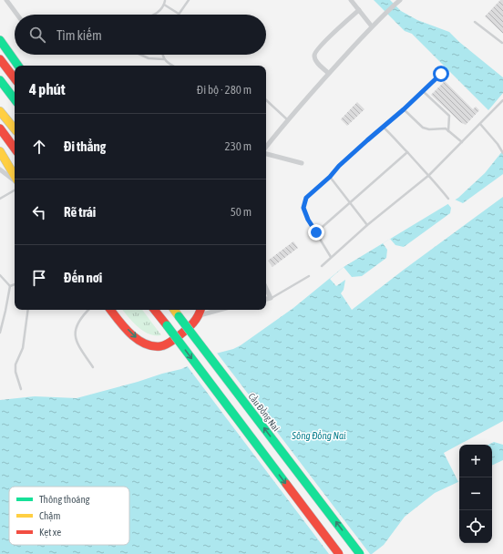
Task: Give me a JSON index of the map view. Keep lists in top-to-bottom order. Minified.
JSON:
{"streets":{"highway":["Cầu Đồng Nai"]},"water":["Sông Đồng Nai"],"legend":["Thông thoáng","Chậm","Kẹt xe"],"page":{"search":"Tìm kiếm","heading":["4 phút","Đi bộ · 280 m"],"list":[["Đi thẳng","230 m"],["Rẽ trái","50 m"],"Đến nơi"],"map_buttons":["+","−"]}}
